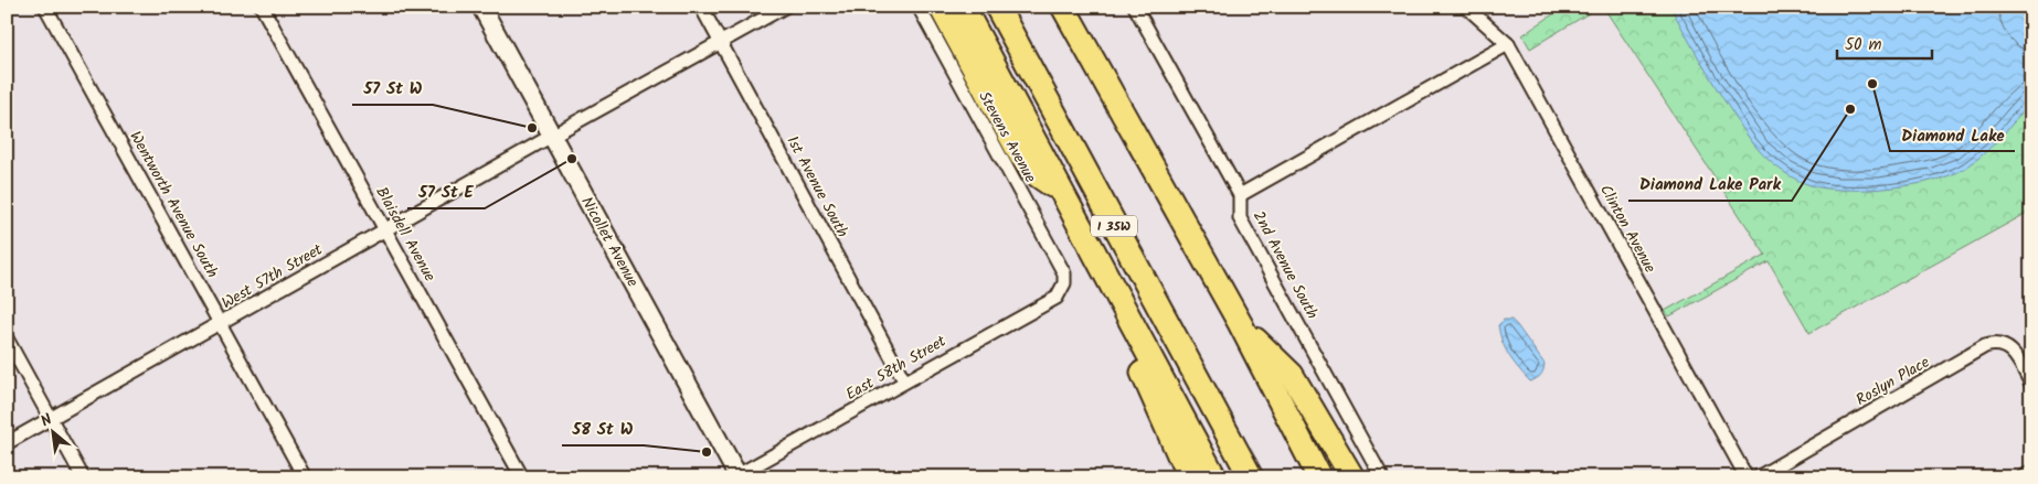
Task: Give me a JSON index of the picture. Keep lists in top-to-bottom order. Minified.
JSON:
{"streets":{"highway":["I 35W"],"main road":["Nicollet Avenue"],"street":["Stevens Avenue","1st Avenue South","Wentworth Avenue South","Clinton Avenue","Blaisdell Avenue","2nd Avenue South","West 57th Street","East 58th Street","Roslyn Place"]},"crossings":[["Stevens Avenue","East 58th Street"],["1st Avenue South","West 57th Street"],["1st Avenue South","East 58th Street"],["Wentworth Avenue South","West 57th Street"],["Blaisdell Avenue","West 57th Street"],["Nicollet Avenue","West 57th Street"],["Nicollet Avenue","East 58th Street"]],"places":["Diamond Lake","Diamond Lake Park","57 St W","57 St E","58 St W"],"scale_bar":"50 m","north":"top left"}
